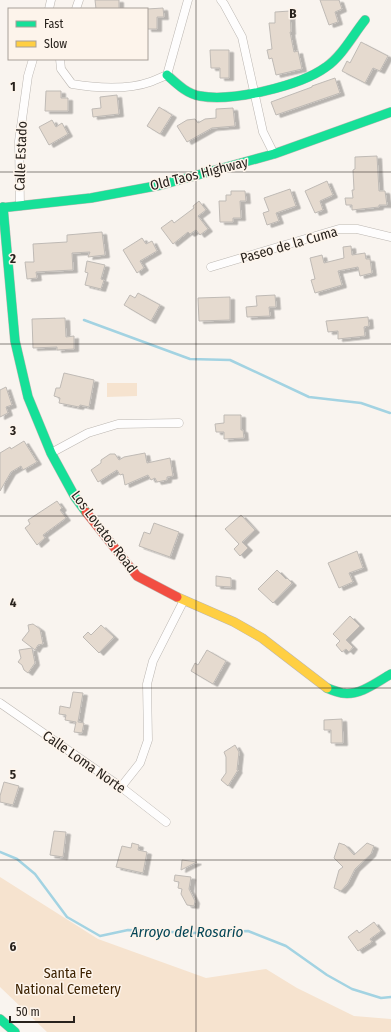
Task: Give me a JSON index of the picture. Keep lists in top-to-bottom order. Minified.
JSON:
{"streets":{"main road":["Old Taos Highway","Los Lovatos Road"],"street":["Calle Estado","Paseo de la Cuma","Calle Loma Norte"]},"crossings":[["Calle Estado","Old Taos Highway"],["Old Taos Highway","Los Lovatos Road"]],"water":["Arroyo del Rosario"],"parks":["Santa Fe National Cemetery"],"legend":["Fast","Slow"],"scale_bar":"50 m","grid":{"columns":["B"],"rows":["1","2","3","4","5","6"]}}
